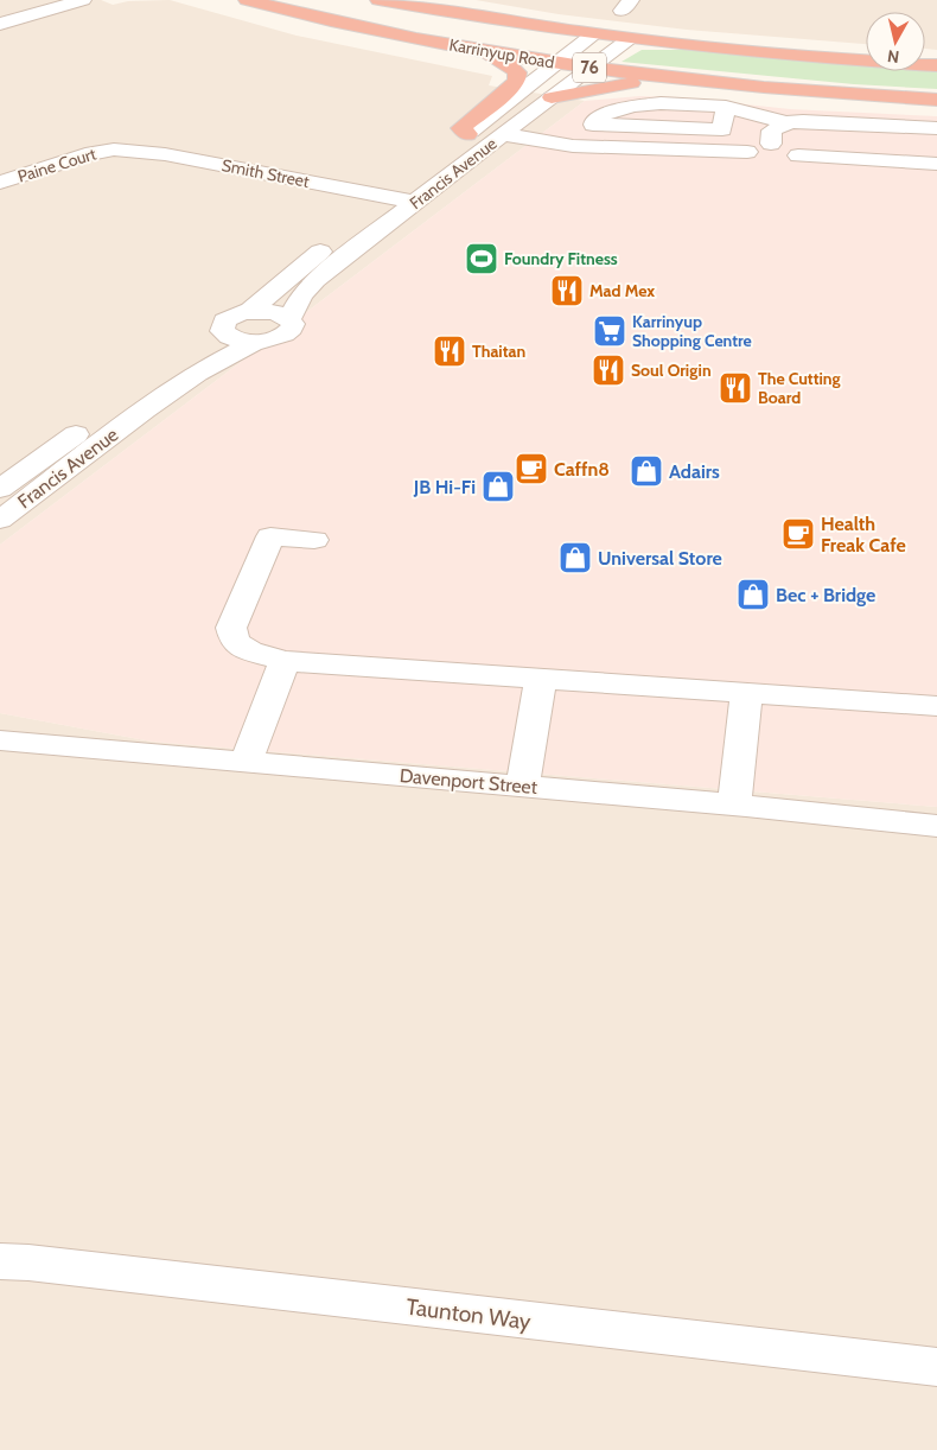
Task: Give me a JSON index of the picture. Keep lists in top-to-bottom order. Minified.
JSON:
{"streets":{"highway":["Karrinyup Road","76"],"street":["Paine Court","Smith Street","Francis Avenue","Davenport Street","Taunton Way"]},"crossings":[["Karrinyup Road","Francis Avenue"],["Paine Court","Smith Street"],["Smith Street","Francis Avenue"]],"places":{"sports":["Foundry Fitness"],"restaurant":["Mad Mex","Thaitan","Soul Origin","The Cutting Board"],"supermarket":["Karrinyup Shopping Centre"],"cafe":["Caffn8","Health Freak Cafe"],"shop":["Adairs","JB Hi-Fi","Universal Store","Bec + Bridge"]},"north":"bottom"}
